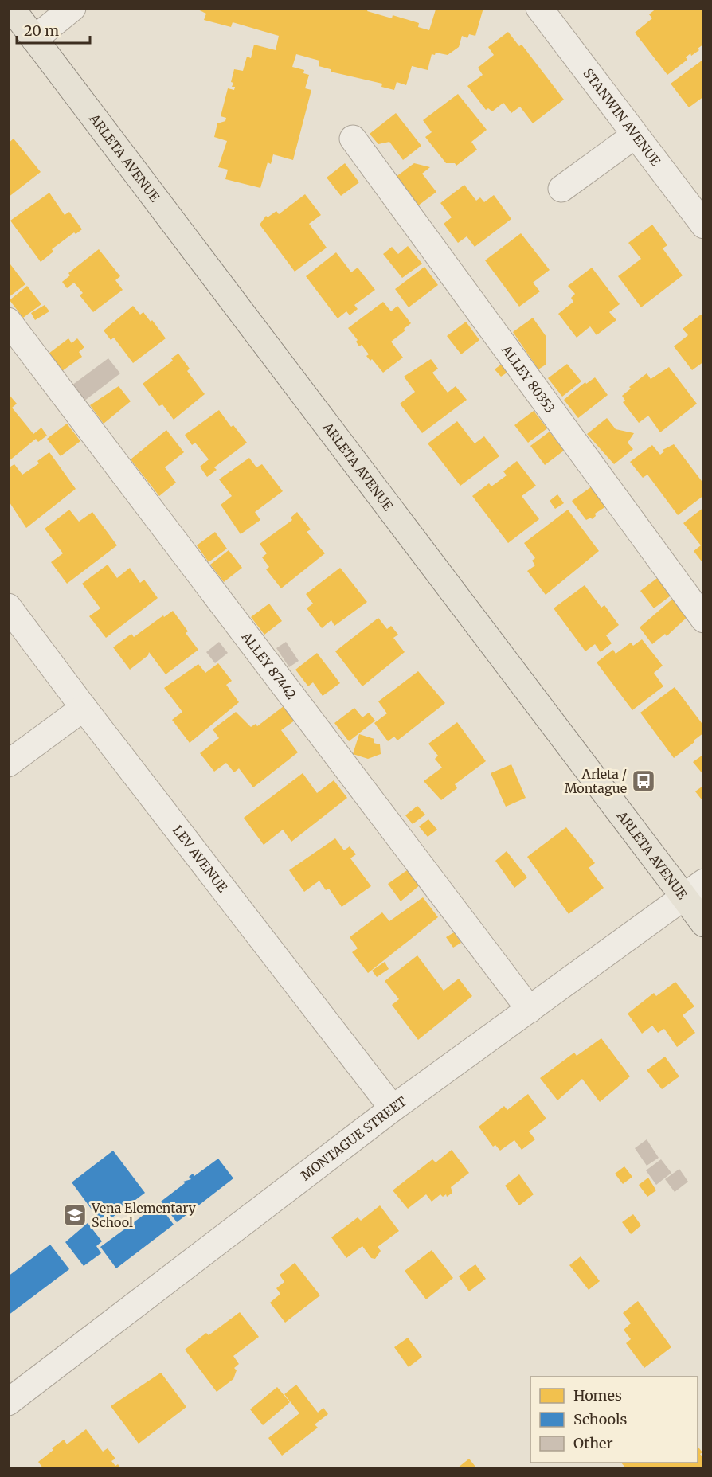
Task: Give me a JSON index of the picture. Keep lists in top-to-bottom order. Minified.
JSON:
{"streets":{"main road":["ARLETA AVENUE"],"street":["STANWIN AVENUE","ALLEY 80353","ALLEY 87442","LEV AVENUE","MONTAGUE STREET"]},"crossings":[["ARLETA AVENUE","MONTAGUE STREET"],["ALLEY 87442","MONTAGUE STREET"],["LEV AVENUE","MONTAGUE STREET"]],"places":{"bus stop":["Arleta / Montague"],"school or university":["Vena Elementary School"]},"legend":["Homes","Schools","Other"],"scale_bar":"20 m"}
